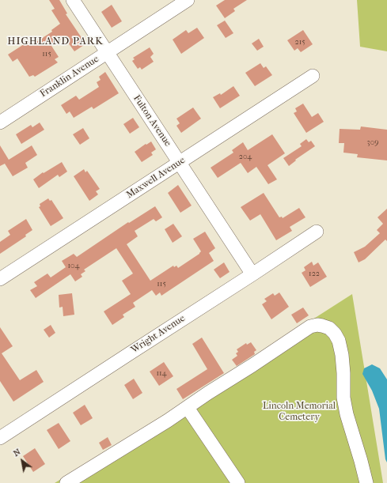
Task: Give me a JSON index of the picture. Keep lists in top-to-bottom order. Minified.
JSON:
{"streets":{"street":["Franklin Avenue","Fulton Avenue","Maxwell Avenue","Wright Avenue"]},"crossings":[["Franklin Avenue","Fulton Avenue"],["Fulton Avenue","Maxwell Avenue"],["Fulton Avenue","Wright Avenue"]],"districts":["HIGHLAND PARK"],"parks":["Lincoln Memorial Cemetery"],"house_numbers":["215","115","309","204","104","122","115","114"],"north":"top left"}
